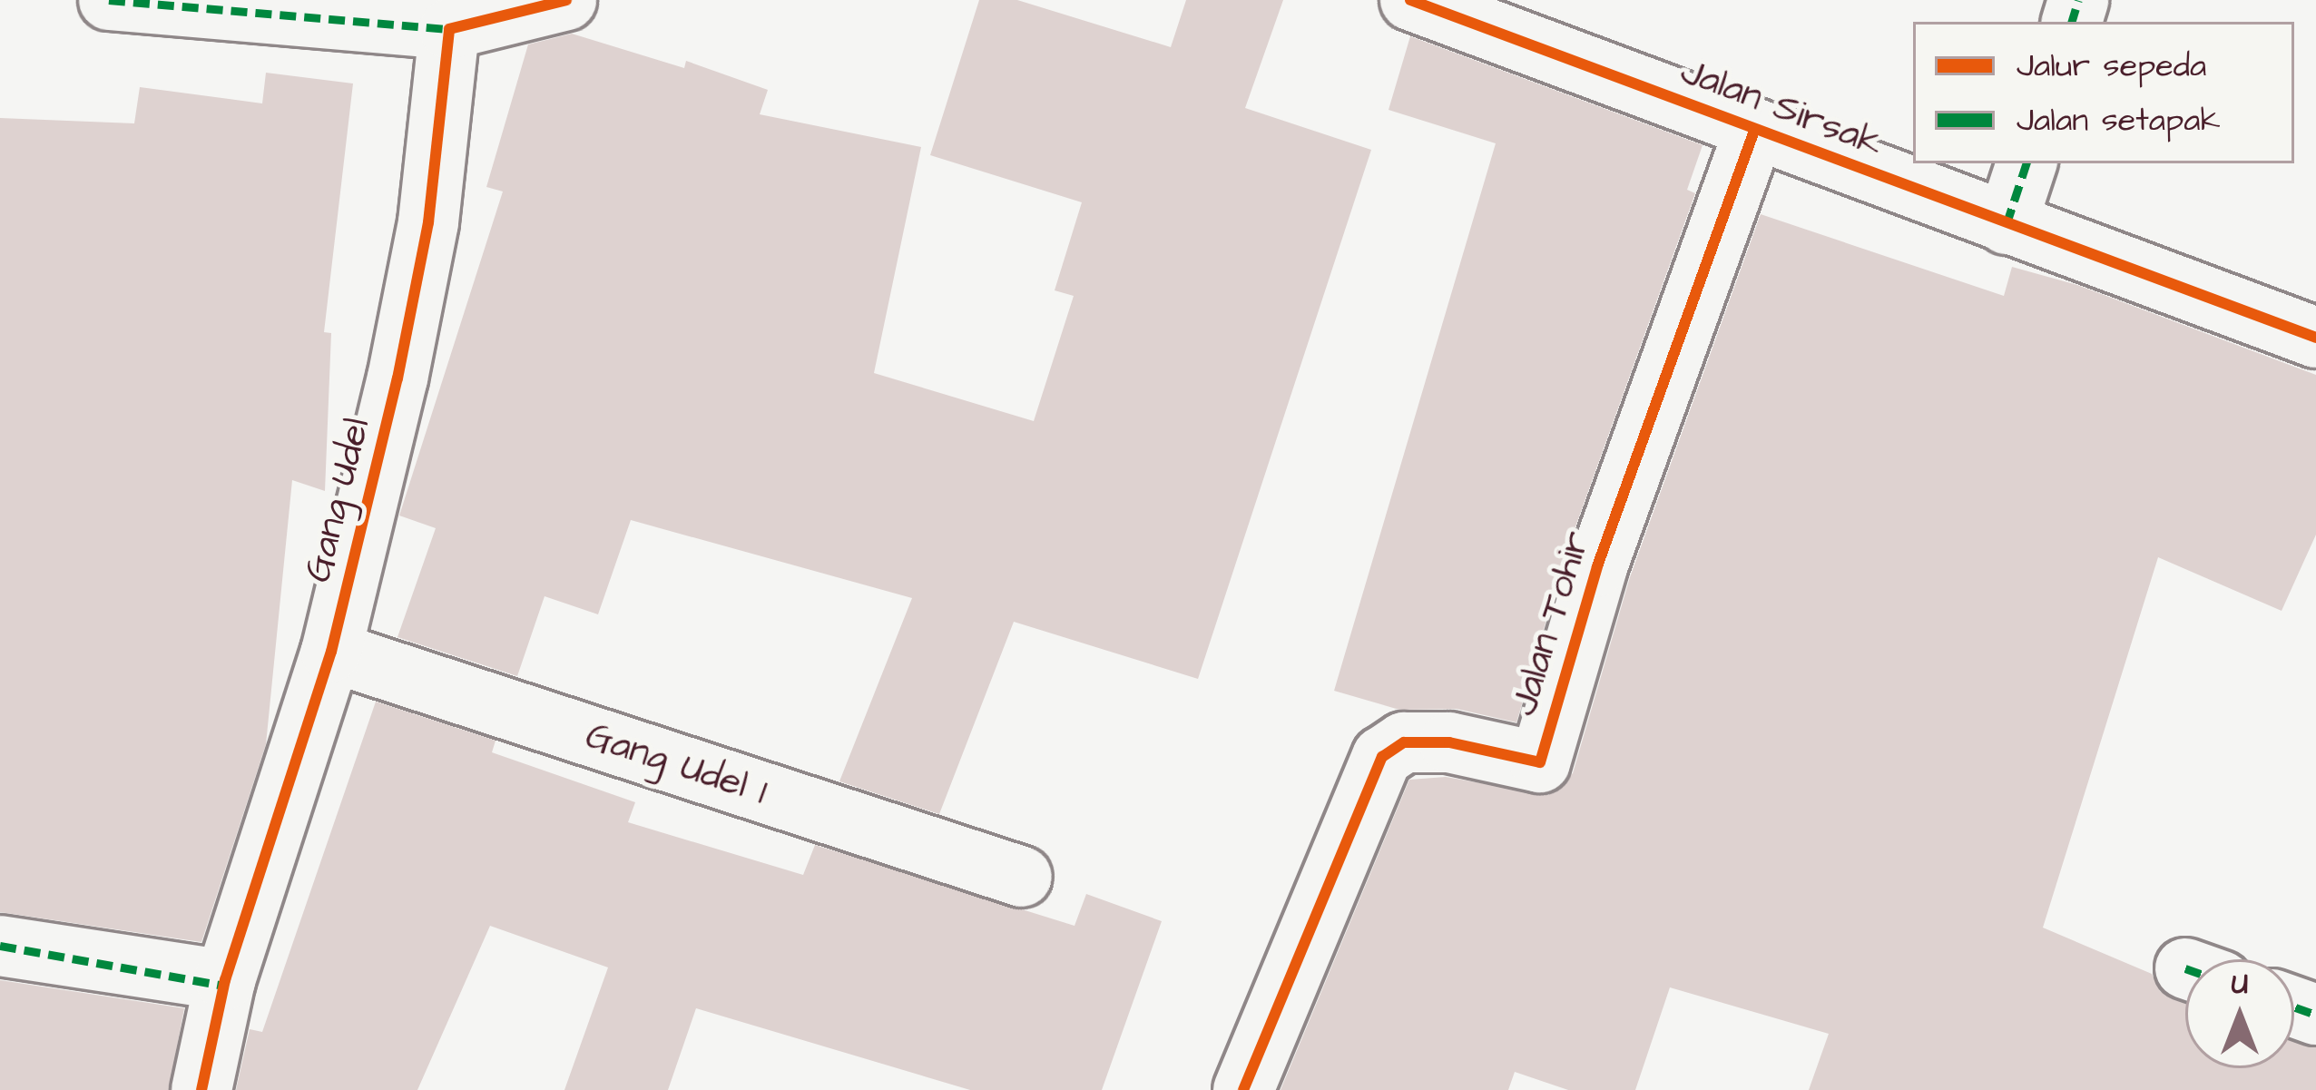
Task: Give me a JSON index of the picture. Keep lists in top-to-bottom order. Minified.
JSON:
{"streets":{"street":["Jalan Sirsak","Gang Udel","Jalan Tohir","Gang Udel 1"]},"crossings":[["Jalan Sirsak","Jalan Tohir"],["Gang Udel","Gang Udel 1"]],"legend":["Jalur sepeda","Jalan setapak"],"north":"top"}
